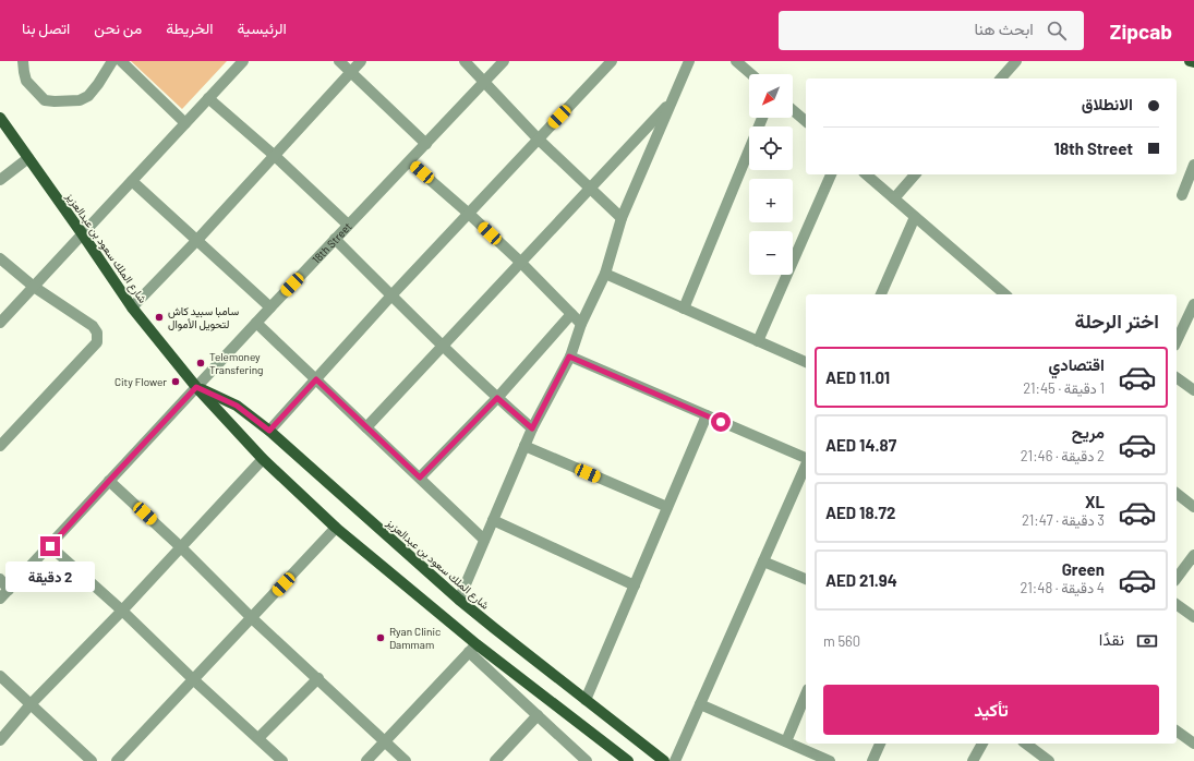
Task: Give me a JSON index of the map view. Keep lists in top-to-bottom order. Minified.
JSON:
{"streets":{"main road":["شارع الملك سعود بن عبدالعزيز"],"street":["18th Street"]},"crossings":[["18th Street","شارع الملك سعود بن عبدالعزيز"]],"places":["سامبا سبيد كاش لتحويل الأموال","Telemoney Transfering","City Flower","Ryan Clinic Dammam"],"north":"bottom left","page":{"header":"Zipcab","search":"ابحث هنا","nav":["الرئيسية","الخريطة","من نحن","اتصل بنا"],"map_buttons":["+","−"],"banner":["الانطلاق","18th Street"],"heading":"اختر الرحلة","list":[{"name":"اقتصادي","note":"1 دقيقة · 21:45","value":"AED 11.01"},{"name":"مريح","note":"2 دقيقة · 21:46","value":"AED 14.87"},{"name":"XL","note":"3 دقيقة · 21:47","value":"AED 18.72"},{"name":"Green","note":"4 دقيقة · 21:48","value":"AED 21.94"}],"bubble":"2 دقيقة","pay":["نقدًا","560 m"],"buttons":"تأكيد"}}
